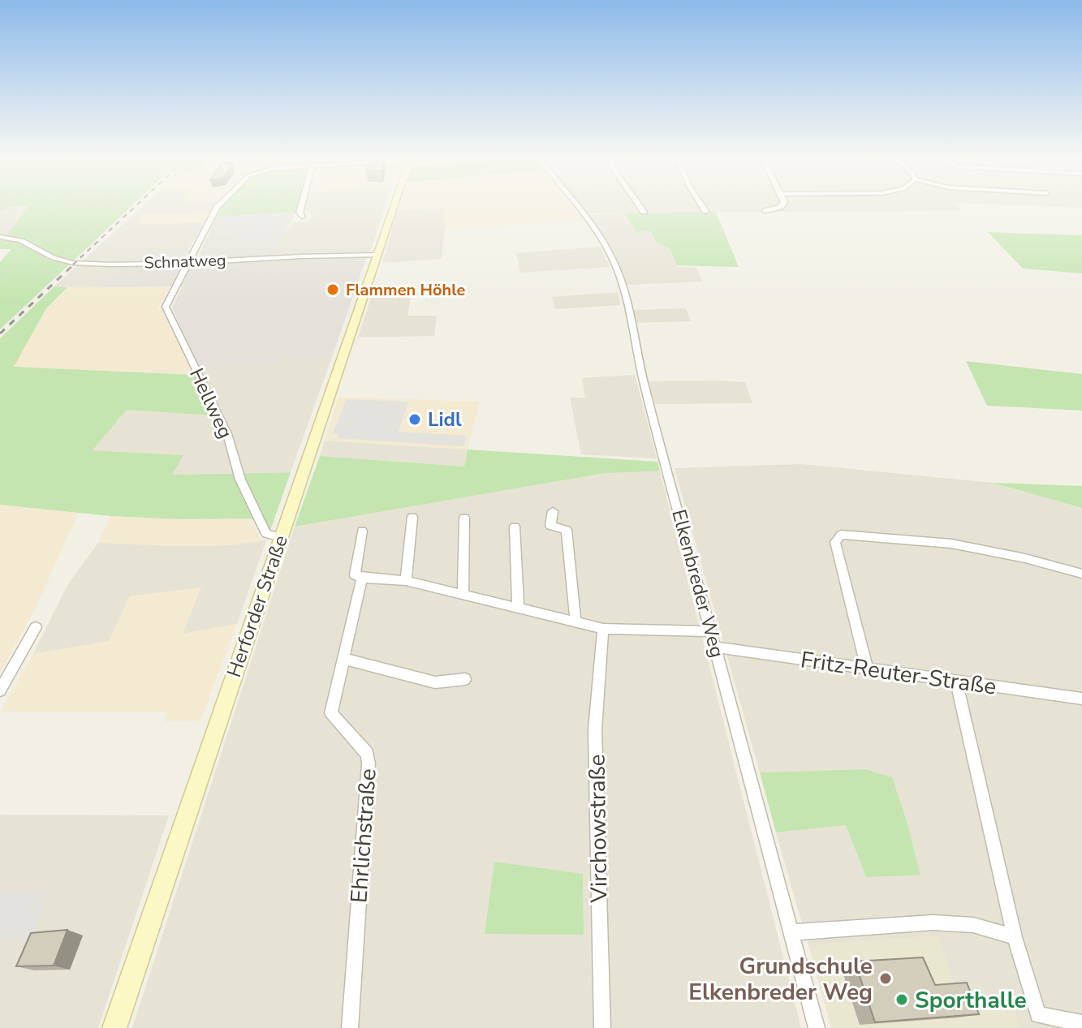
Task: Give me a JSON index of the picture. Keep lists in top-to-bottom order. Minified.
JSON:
{"streets":{"main road":["Herforder Straße"],"street":["Schnatweg","Hellweg","Elkenbreder Weg","Fritz-Reuter-Straße","Virchowstraße","Ehrlichstraße"]},"crossings":[["Schnatweg","Hellweg"],["Schnatweg","Herforder Straße"],["Hellweg","Herforder Straße"],["Elkenbreder Weg","Fritz-Reuter-Straße"]],"places":["Flammen Höhle","Lidl","Grundschule Elkenbreder Weg","Sporthalle"]}
